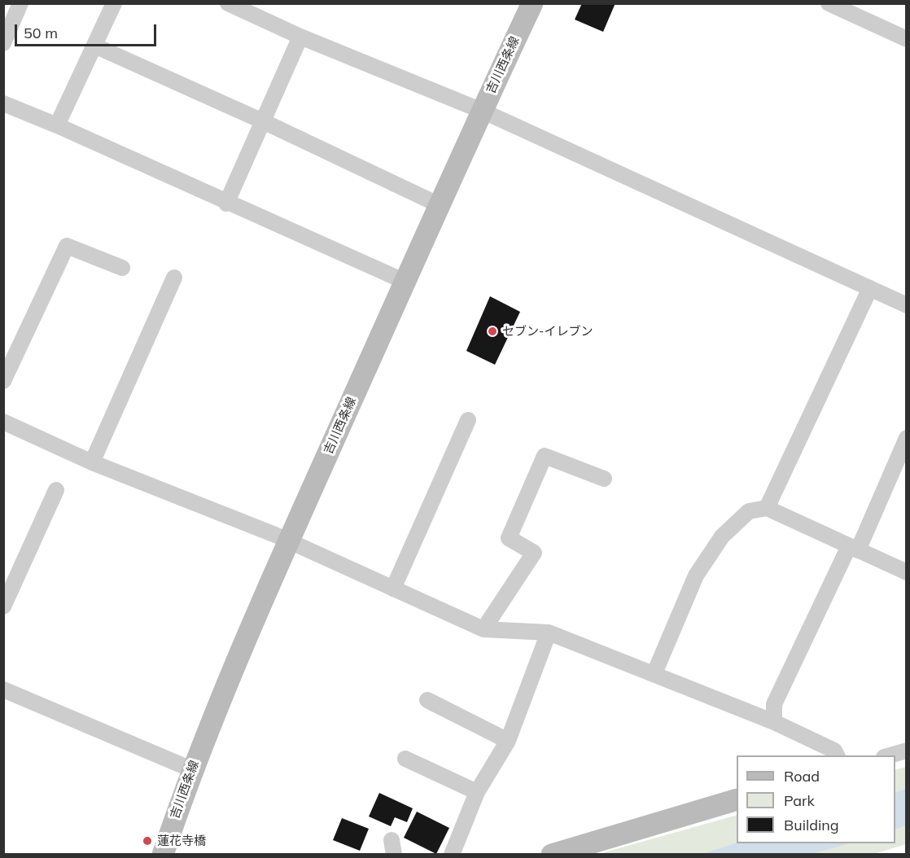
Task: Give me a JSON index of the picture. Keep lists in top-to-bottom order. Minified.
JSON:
{"streets":{"main road":["吉川西条線"]},"places":["セブン-イレブン","蓮花寺橋"],"legend":["Road","Park","Building"],"scale_bar":"50 m"}
